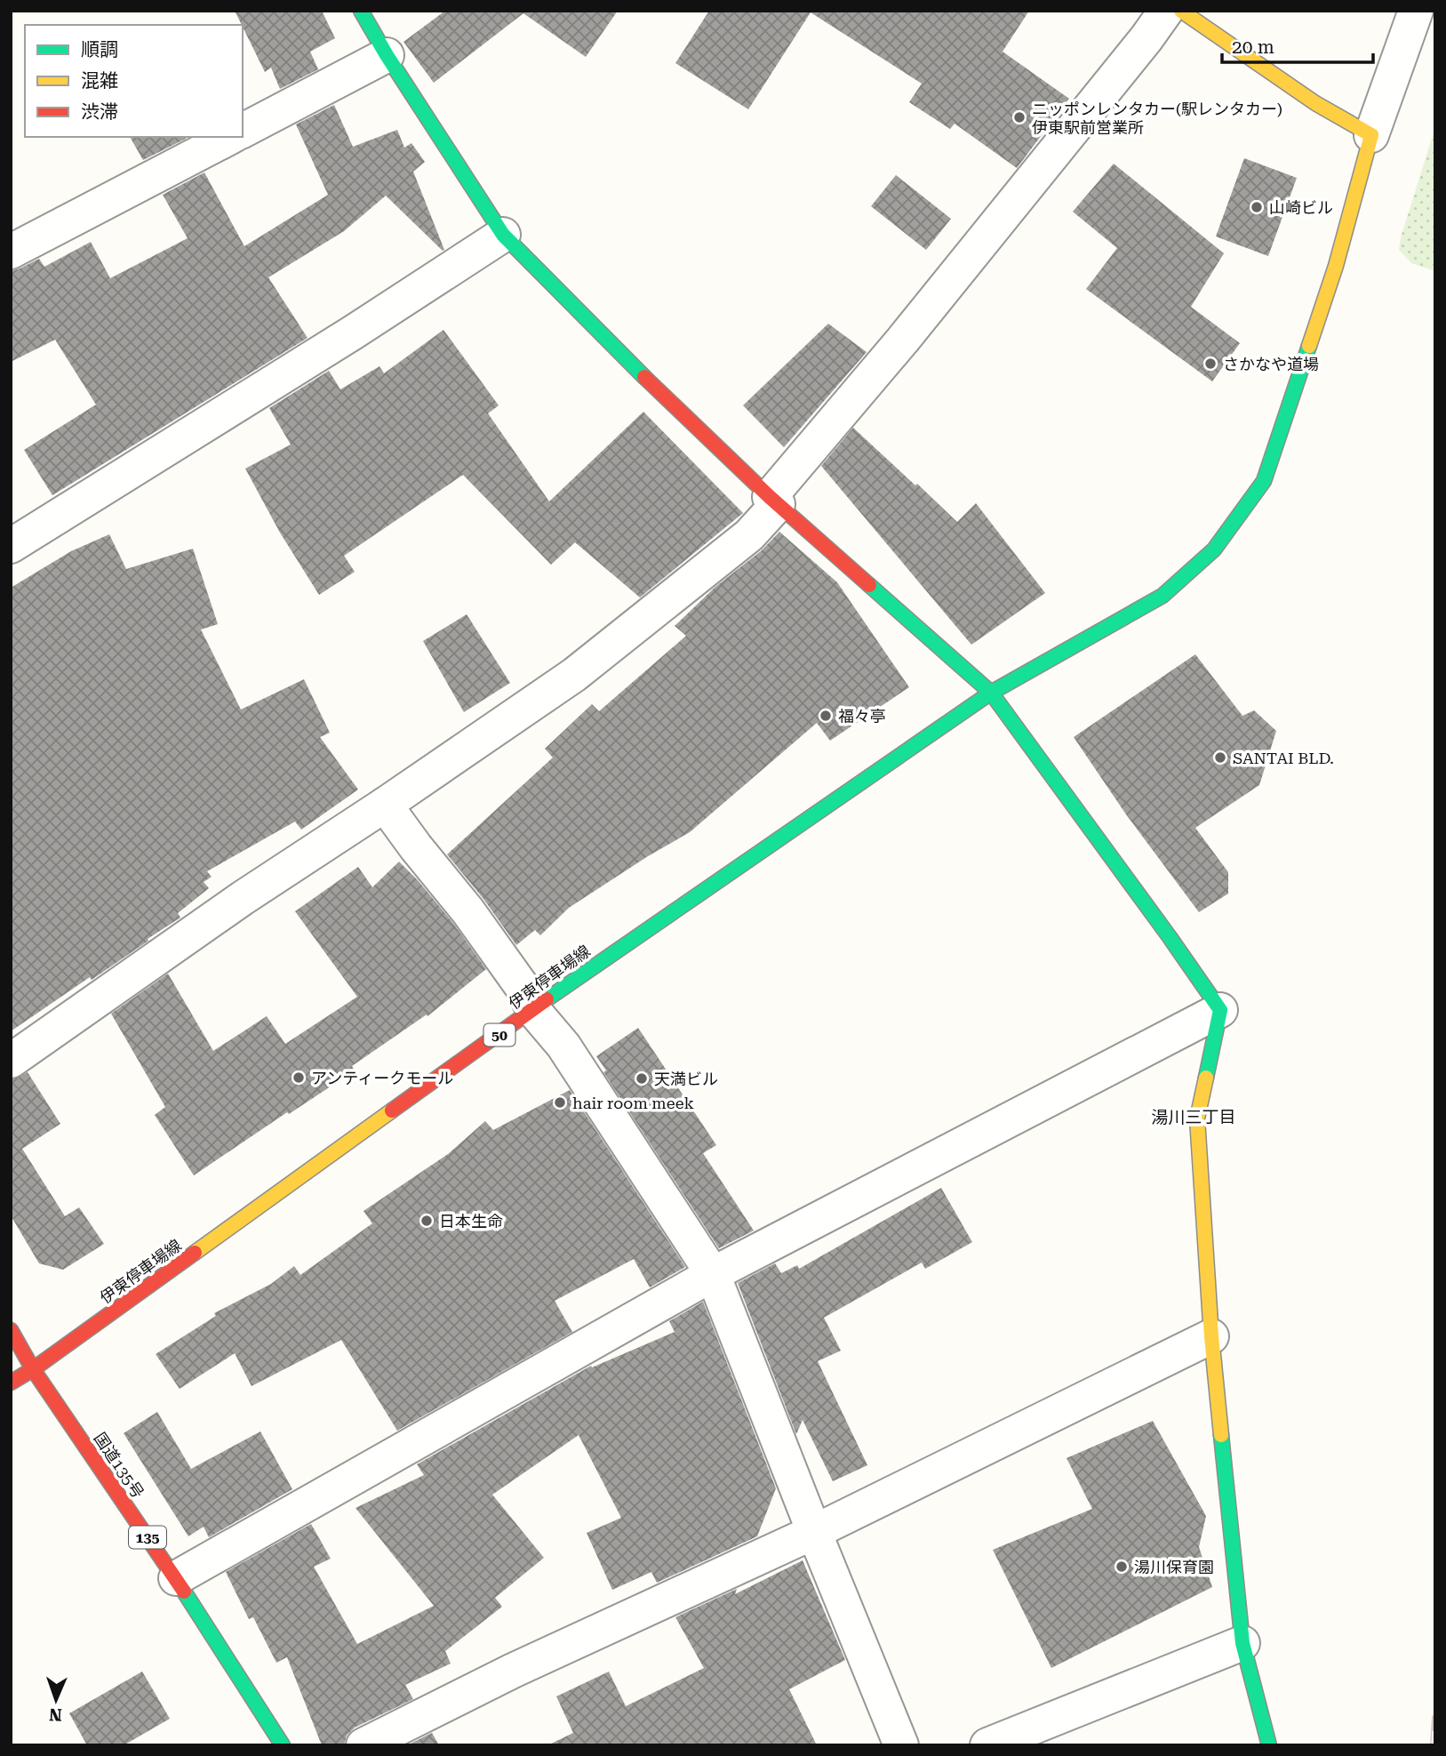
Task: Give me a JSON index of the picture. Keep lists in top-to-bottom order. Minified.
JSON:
{"streets":{"main road":["伊東停車場線","50","国道135号","135"]},"crossings":[["伊東停車場線","国道135号"]],"districts":["湯川三丁目"],"places":["ニッポンレンタカー(駅レンタカー) 伊東駅前営業所","山崎ビル","さかなや道場","福々亭","SANTAI BLD.","アンティークモール","天満ビル","hair room meek","日本生命","湯川保育園"],"legend":["順調","混雑","渋滞"],"scale_bar":"20 m","north":"bottom"}
